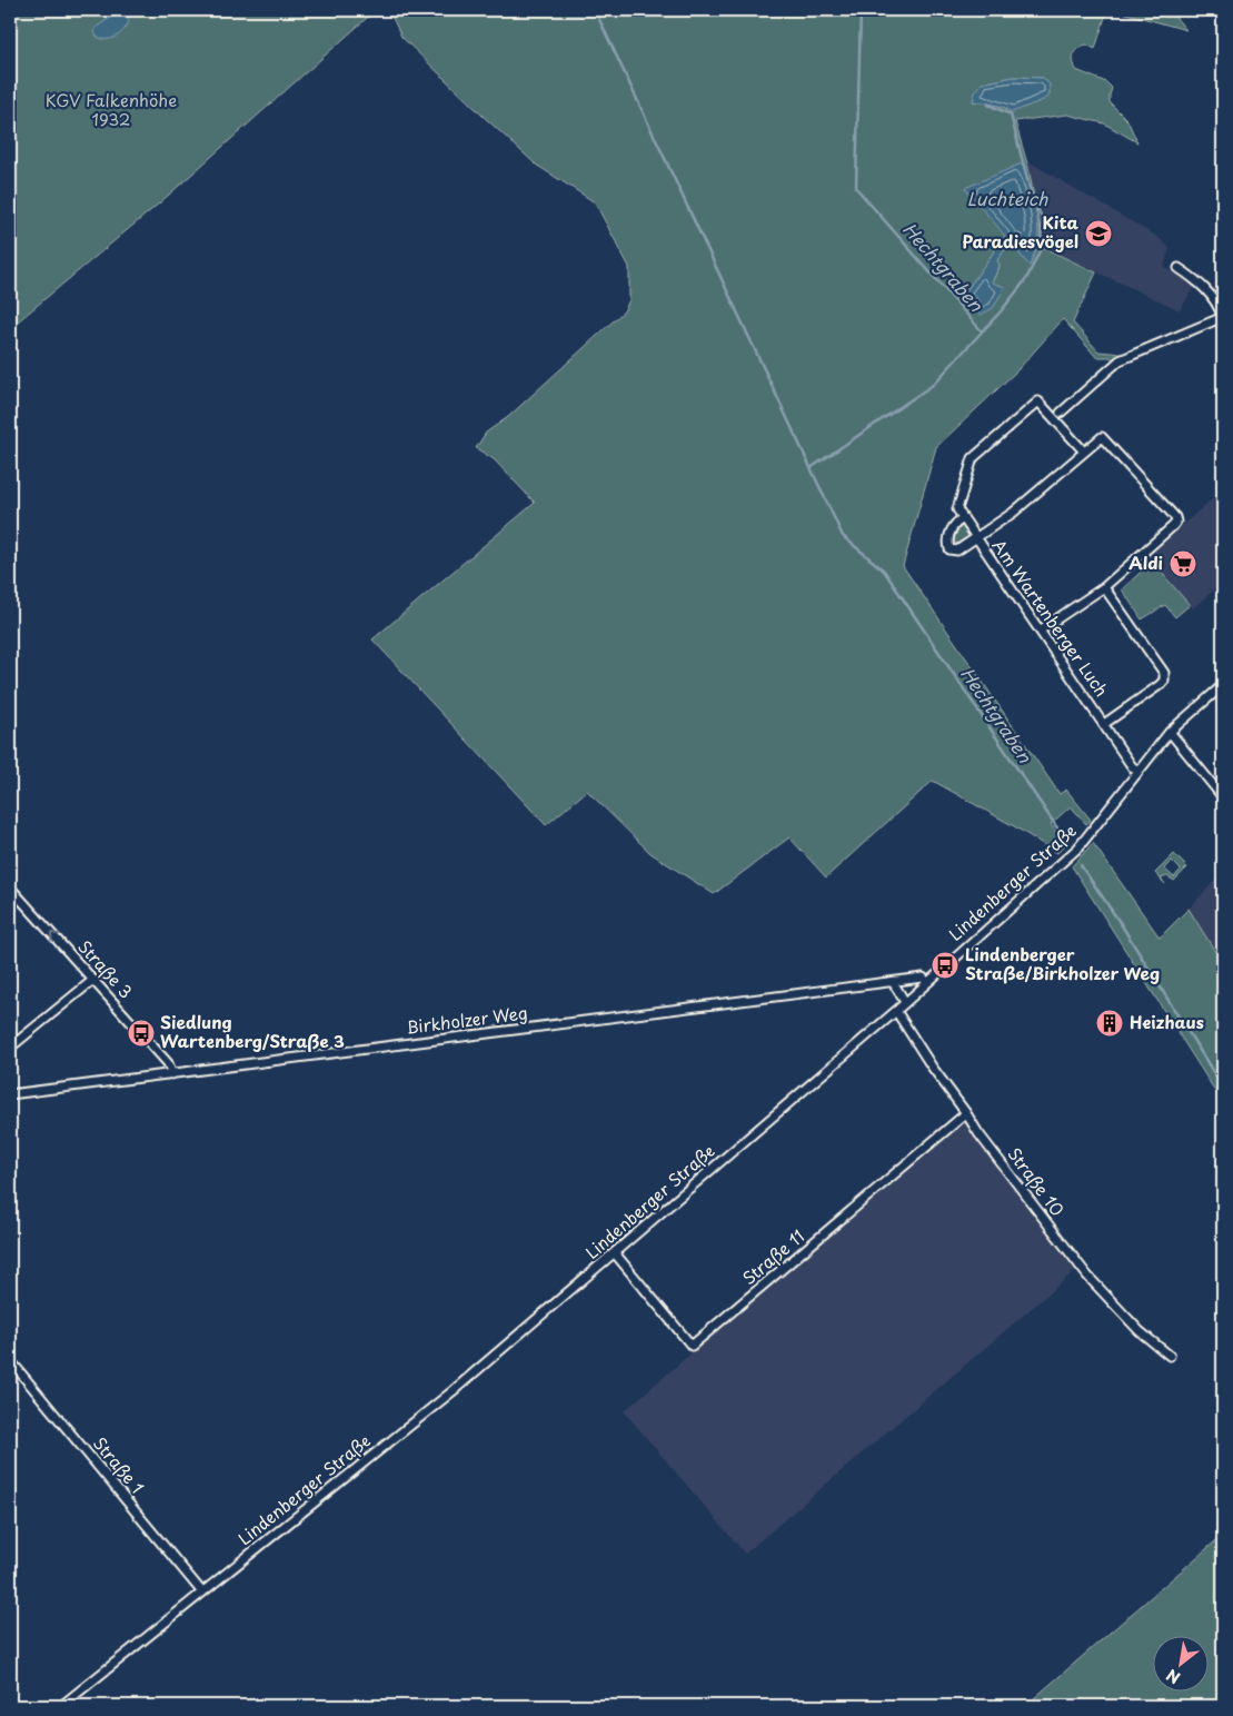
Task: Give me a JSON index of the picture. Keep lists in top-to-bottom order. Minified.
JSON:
{"streets":{"street":["Am Wartenberger Luch","Lindenberger Straße","Straße 3","Birkholzer Weg","Straße 10","Straße 11","Straße 1"]},"crossings":[["Am Wartenberger Luch","Lindenberger Straße"],["Lindenberger Straße","Birkholzer Weg"],["Lindenberger Straße","Straße 10"],["Lindenberger Straße","Straße 11"],["Lindenberger Straße","Straße 1"],["Straße 3","Birkholzer Weg"],["Straße 10","Straße 11"]],"one_way":["Straße 3"],"water":["Luchteich","Hechtgraben"],"parks":["KGV Falkenhöhe 1932"],"places":{"school or university":["Kita Paradiesvögel"],"supermarket":["Aldi"],"bus stop":["Lindenberger Straße/Birkholzer Weg","Siedlung Wartenberg/Straße 3"],"building":["Heizhaus"]},"north":"bottom left"}
